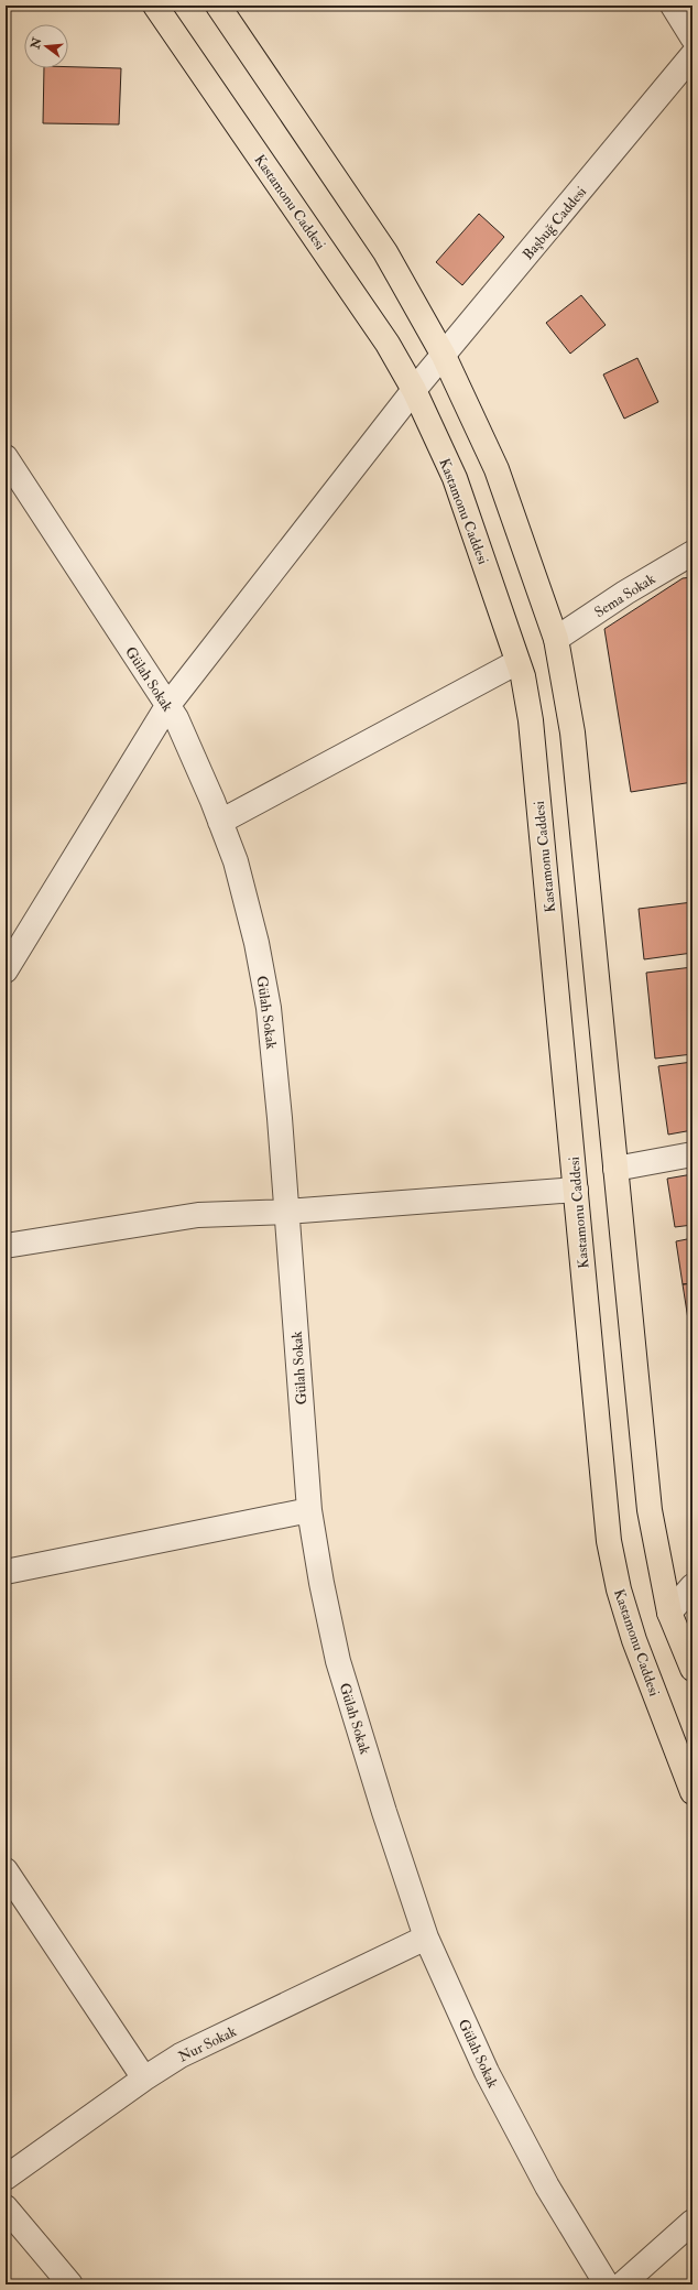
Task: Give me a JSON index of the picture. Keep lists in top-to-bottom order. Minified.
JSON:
{"streets":{"main road":["Kastamonu Caddesi"],"street":["Başbuğ Caddesi","Sema Sokak","Gülah Sokak","Nur Sokak"]},"crossings":[["Kastamonu Caddesi","Başbuğ Caddesi"],["Başbuğ Caddesi","Gülah Sokak"],["Gülah Sokak","Nur Sokak"]],"north":"left"}
